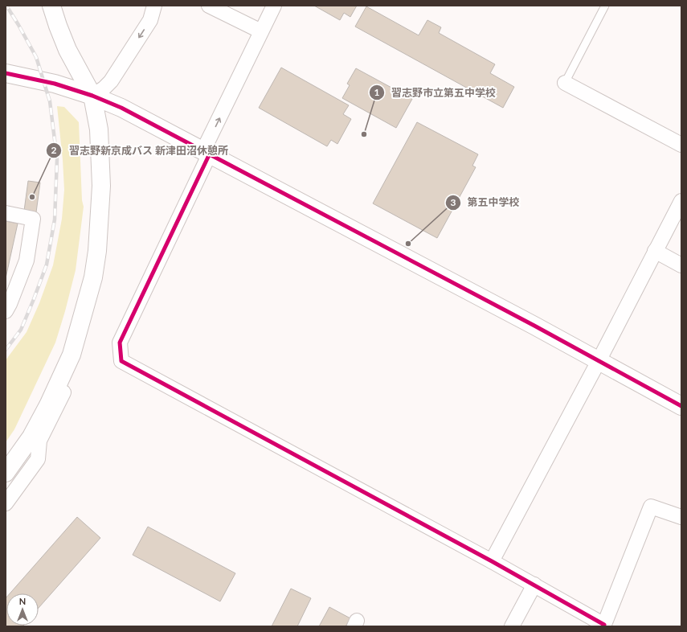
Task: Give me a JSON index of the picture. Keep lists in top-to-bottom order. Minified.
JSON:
{"places":["習志野市立第五中学校","習志野新京成バス 新津田沼休憩所","第五中学校"],"north":"top"}
